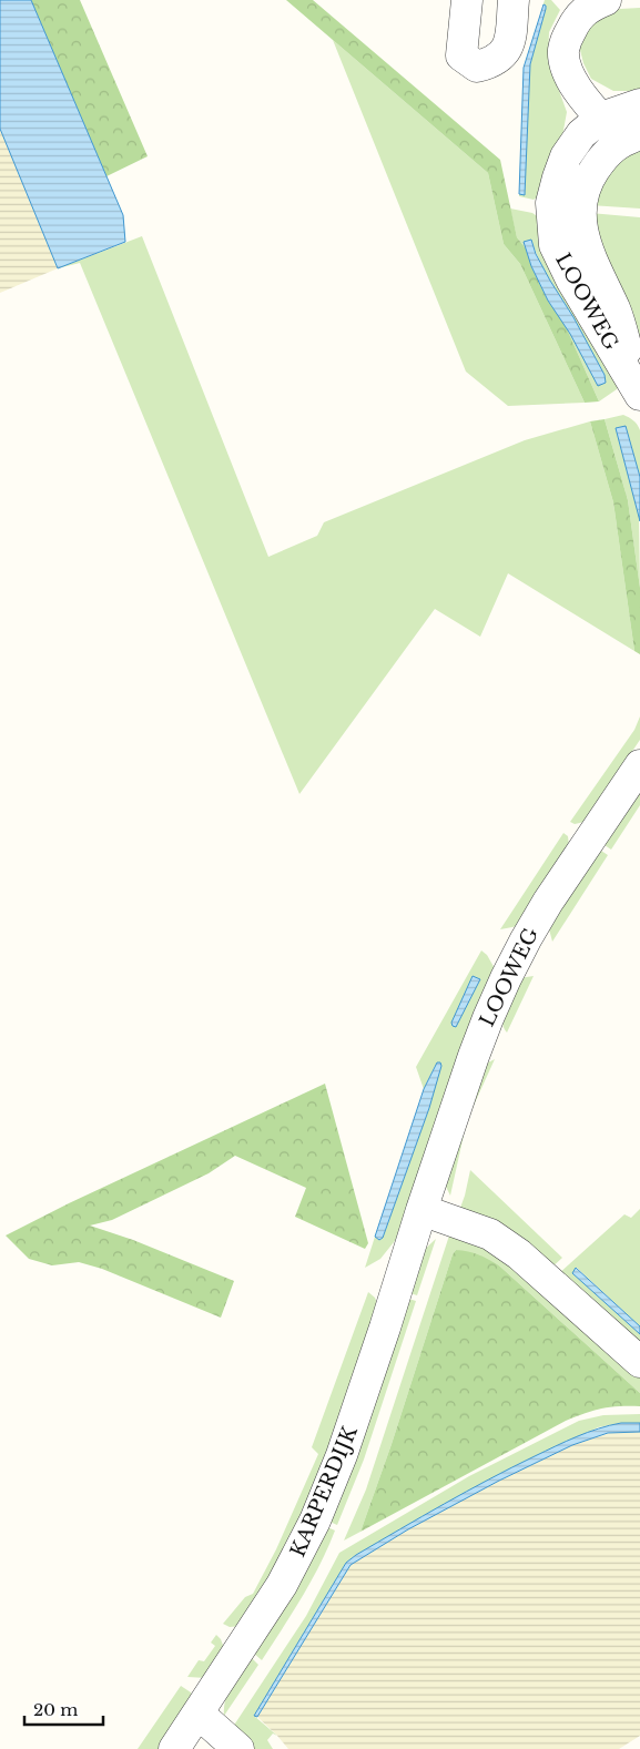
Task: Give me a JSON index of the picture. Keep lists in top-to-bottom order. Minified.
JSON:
{"streets":{"street":["LOOWEG","KARPERDIJK"]},"crossings":[["LOOWEG","KARPERDIJK"]],"scale_bar":"20 m"}
